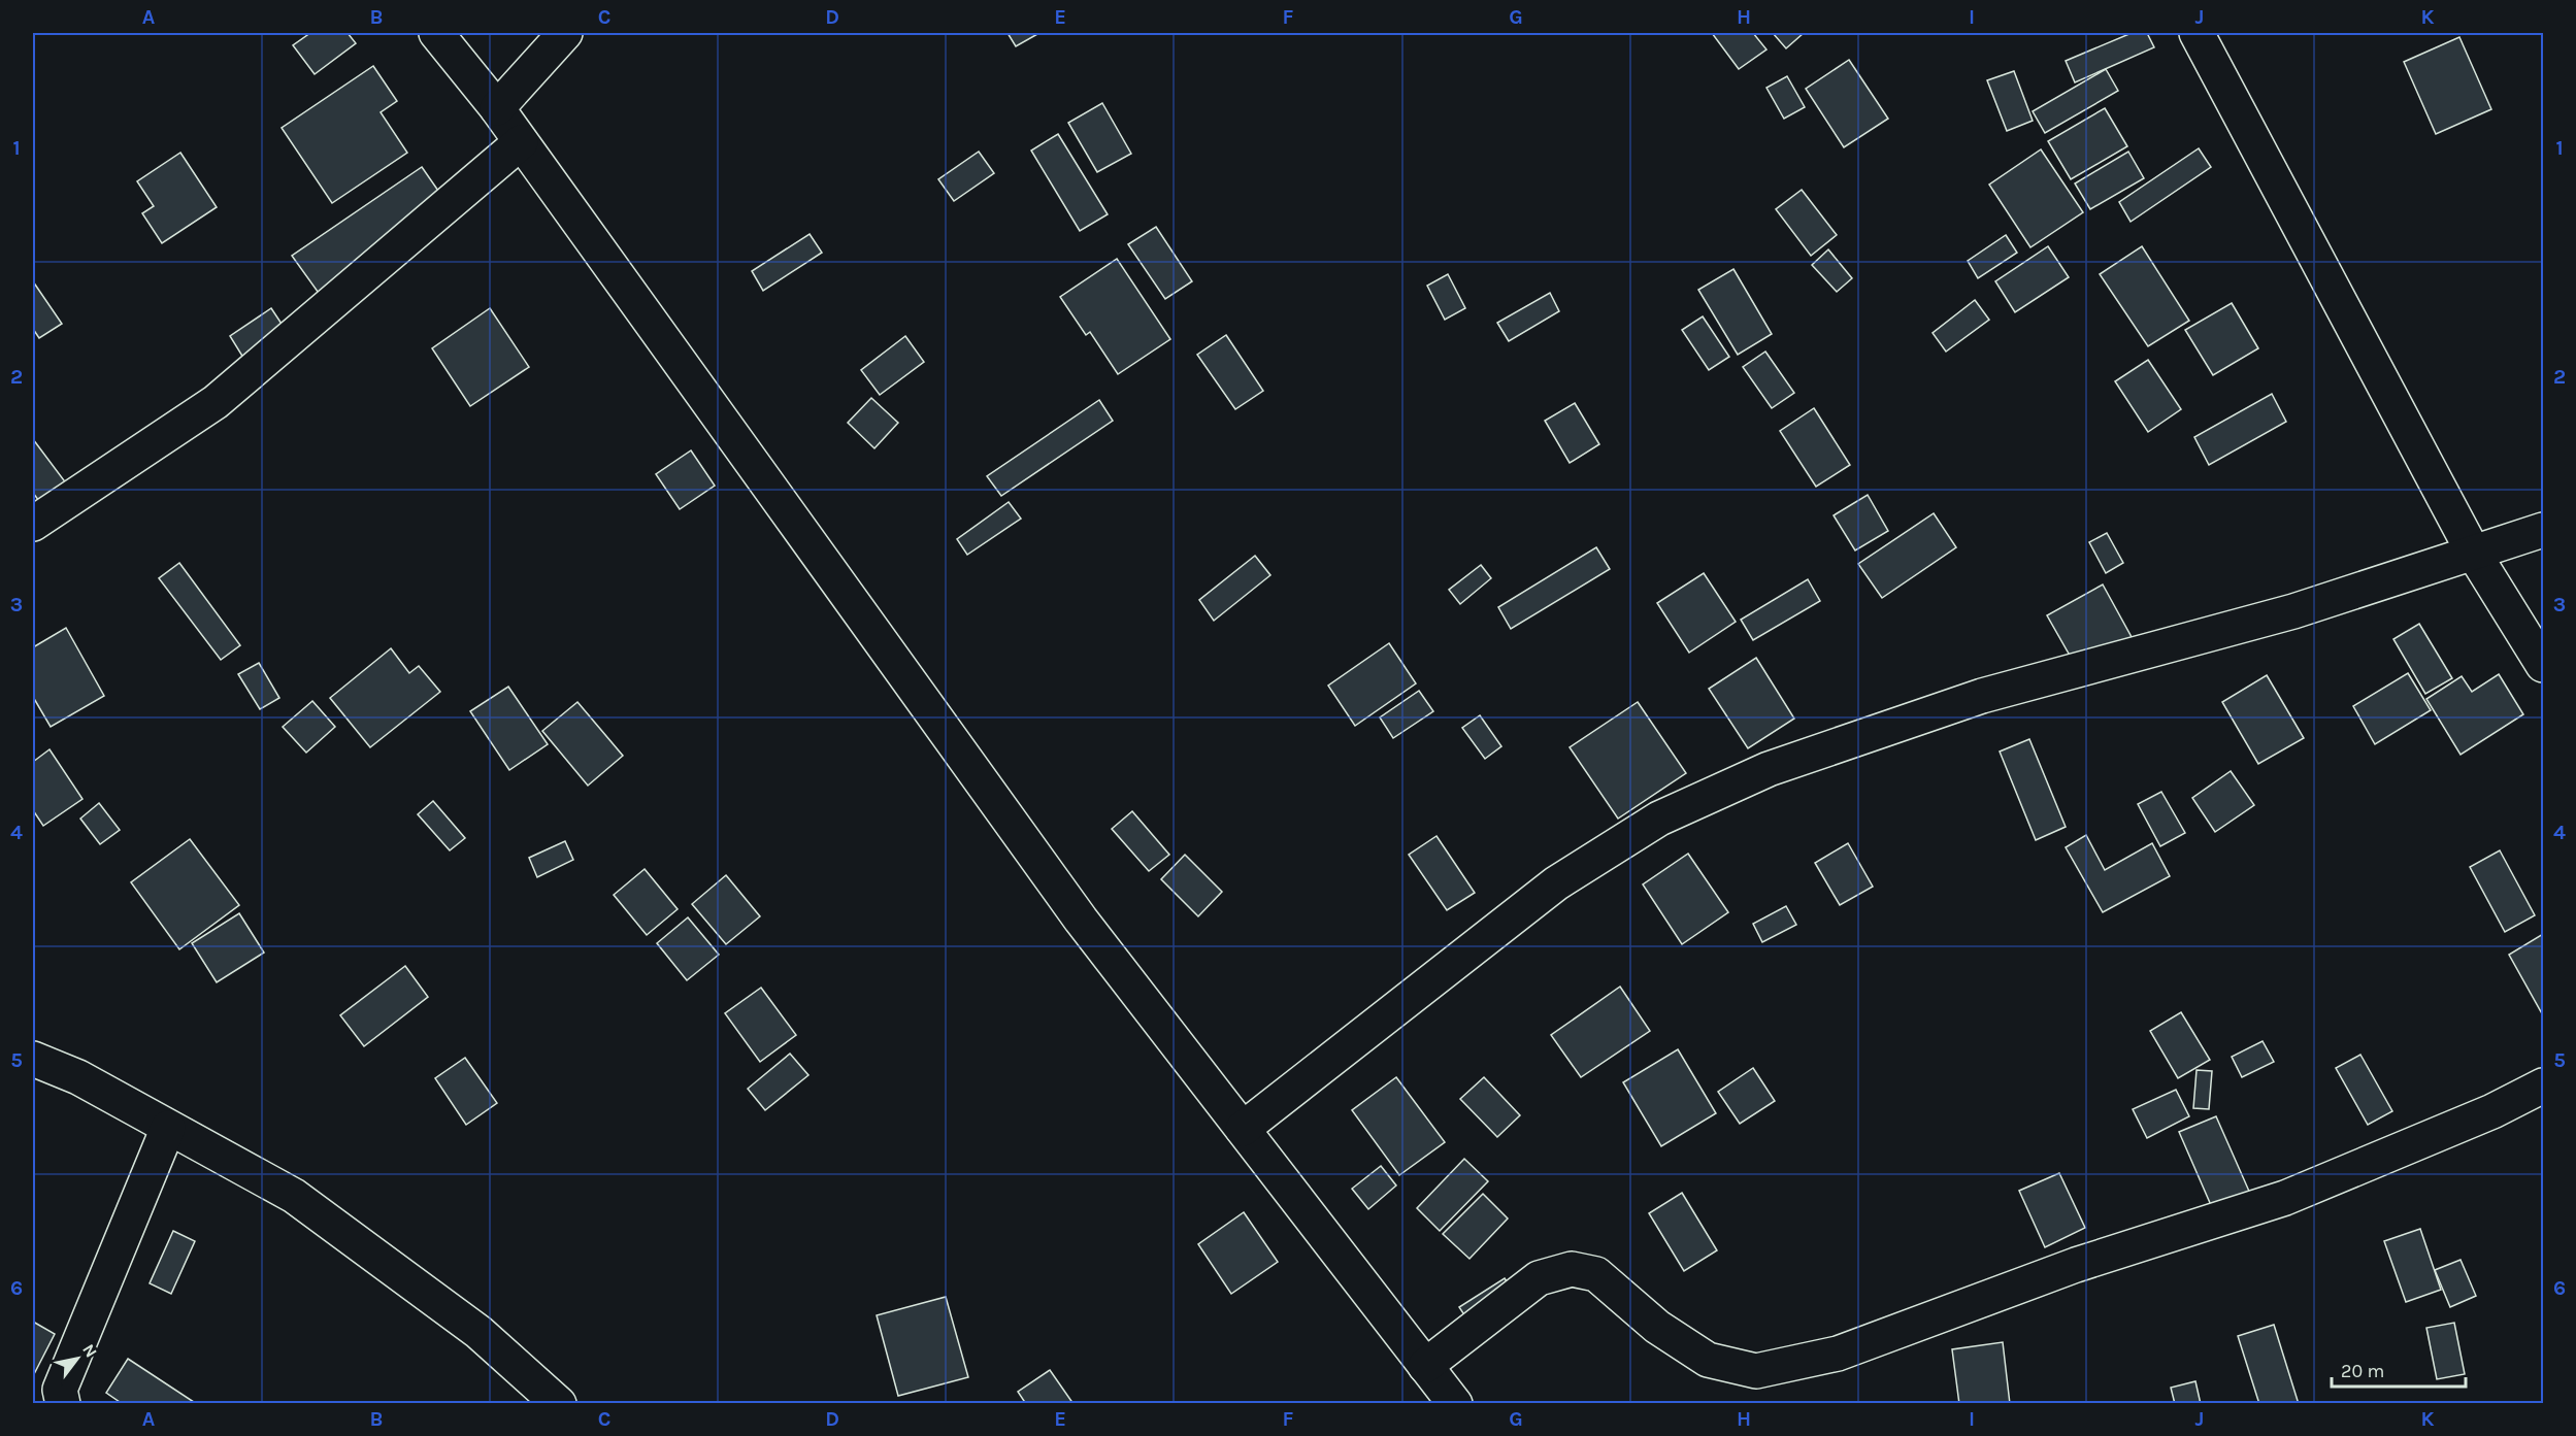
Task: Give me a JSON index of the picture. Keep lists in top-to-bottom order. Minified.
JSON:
{"scale_bar":"20 m","north":"top right","grid":{"columns":["A","B","C","D","E","F","G","H","I","J","K"],"rows":["1","2","3","4","5","6"]}}
